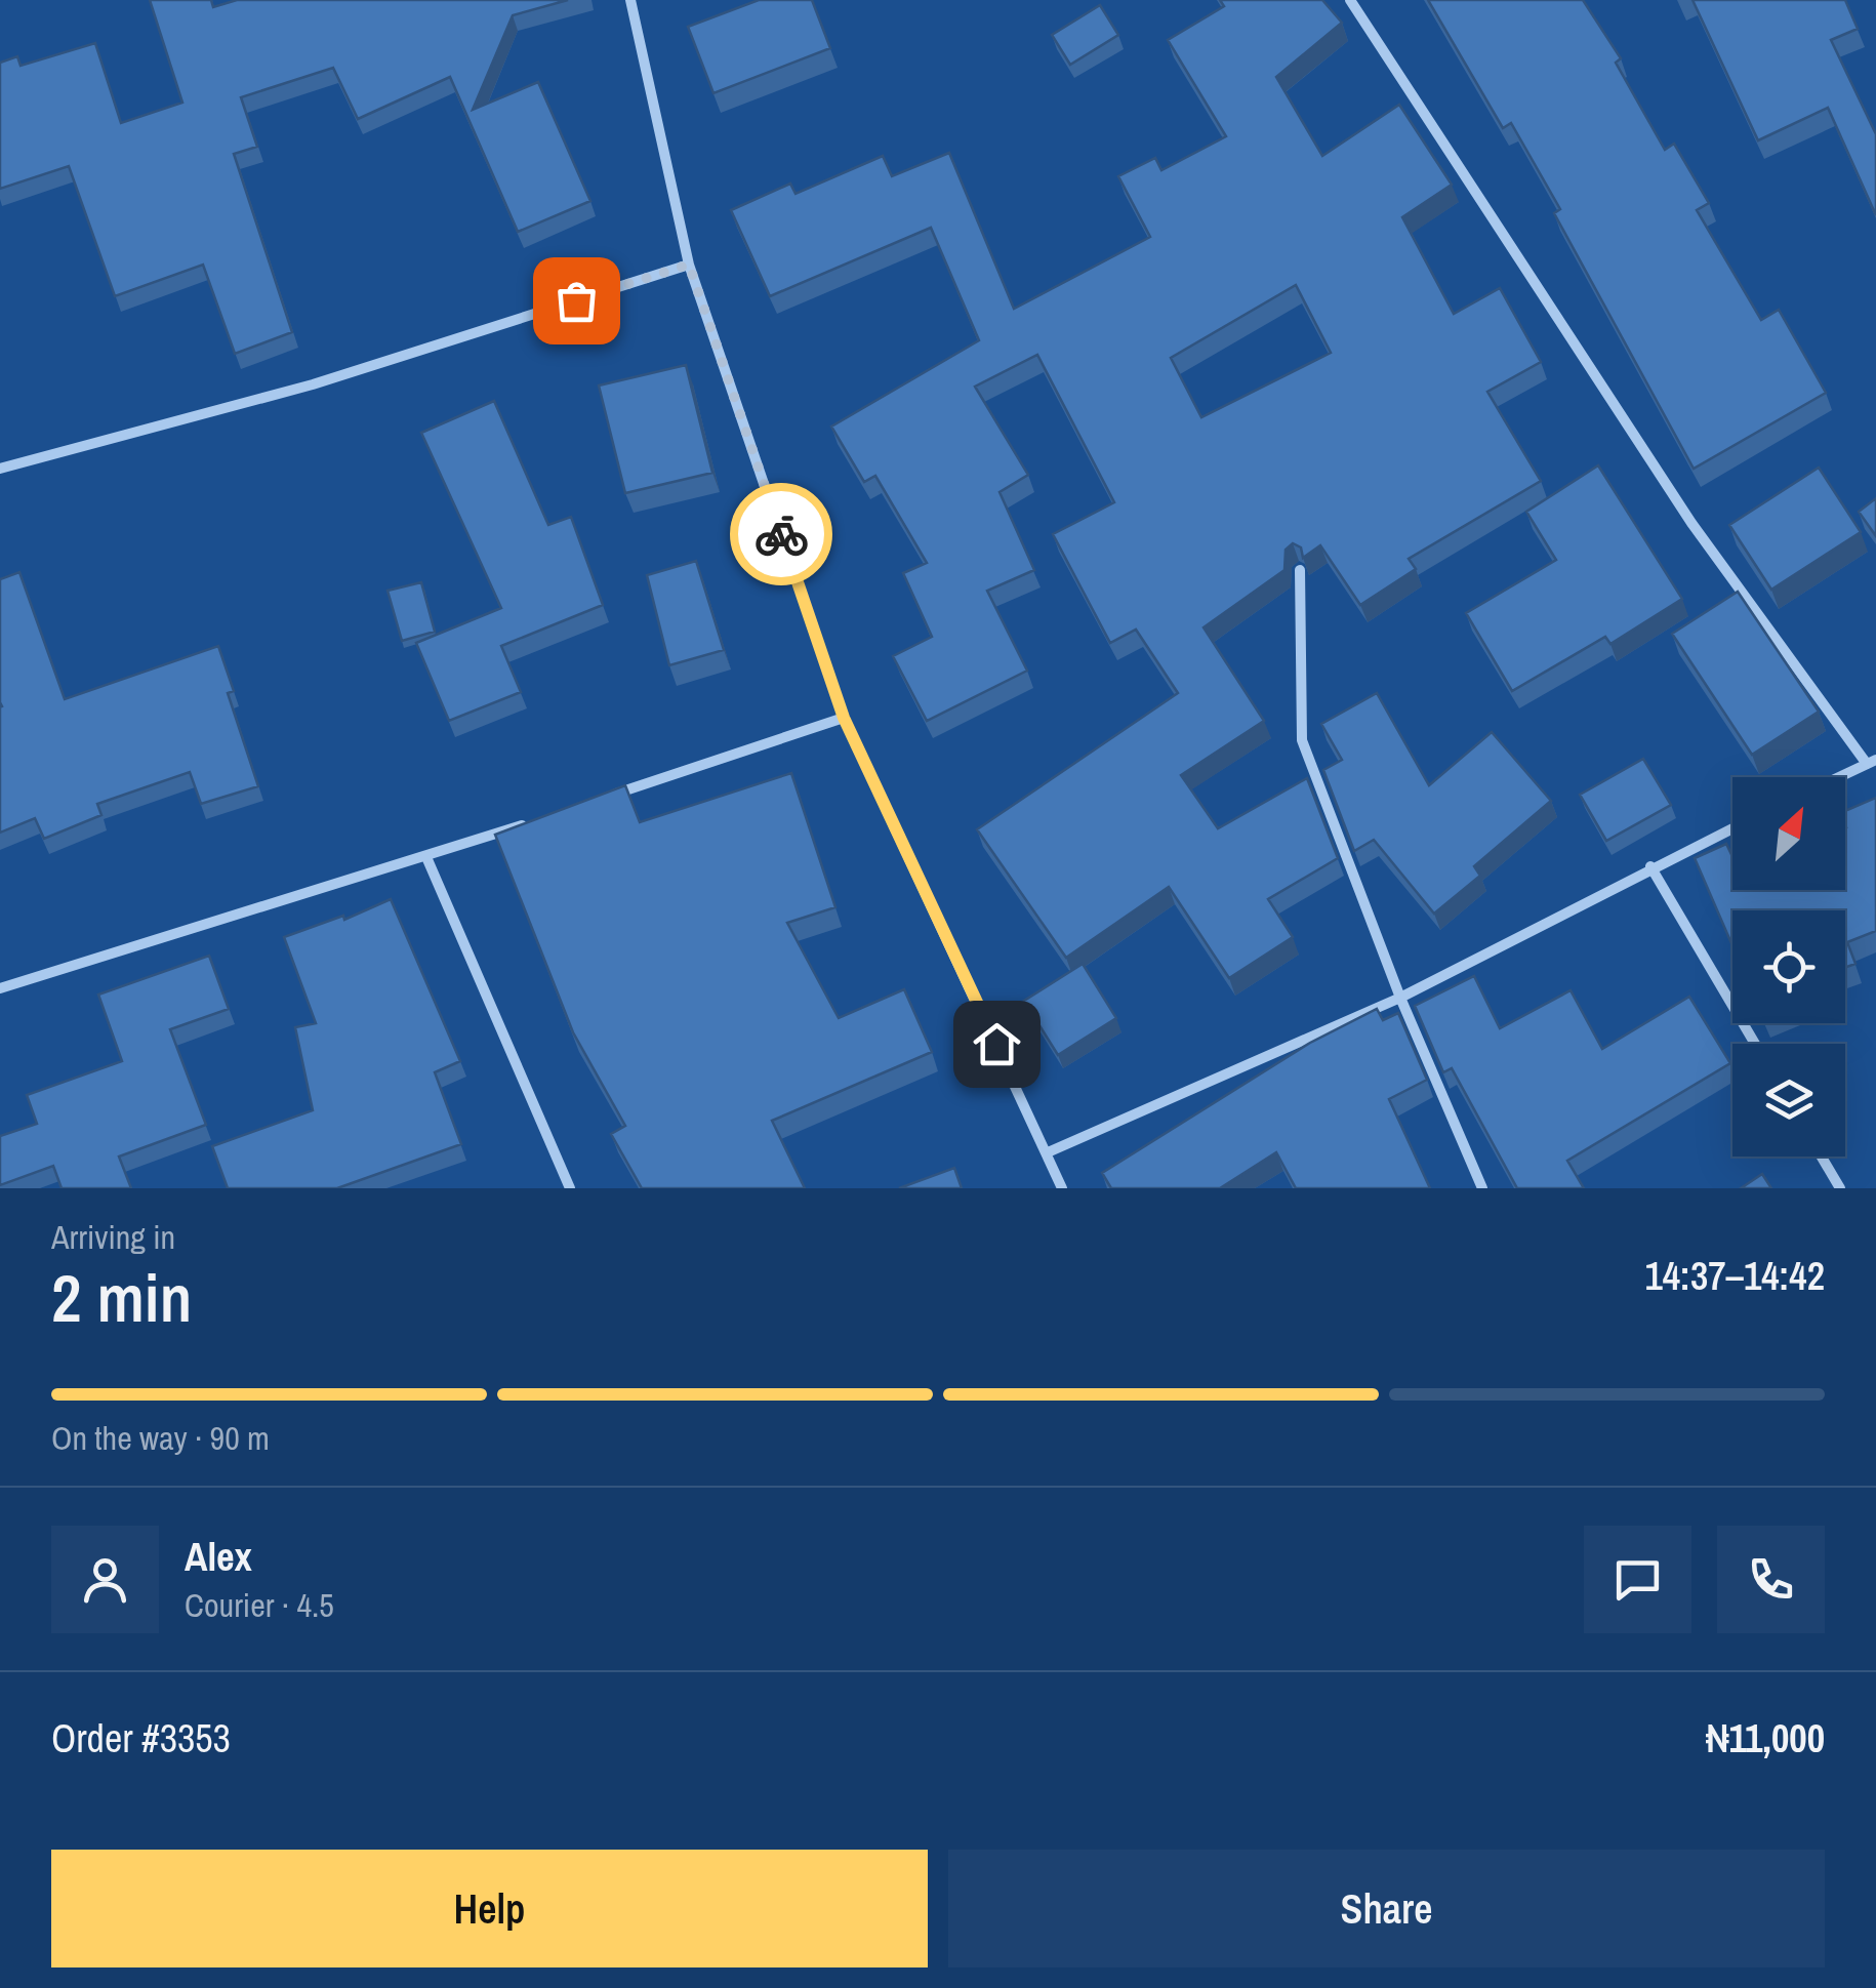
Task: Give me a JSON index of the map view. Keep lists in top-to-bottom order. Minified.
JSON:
{"north":"top right","page":{"heading":["2 min","Arriving in","14:37–14:42"],"panel":["Alex","Courier · 4.5","Order #3353","₦11,000"],"bar":"On the way · 90 m","buttons":["Help","Share"]}}
